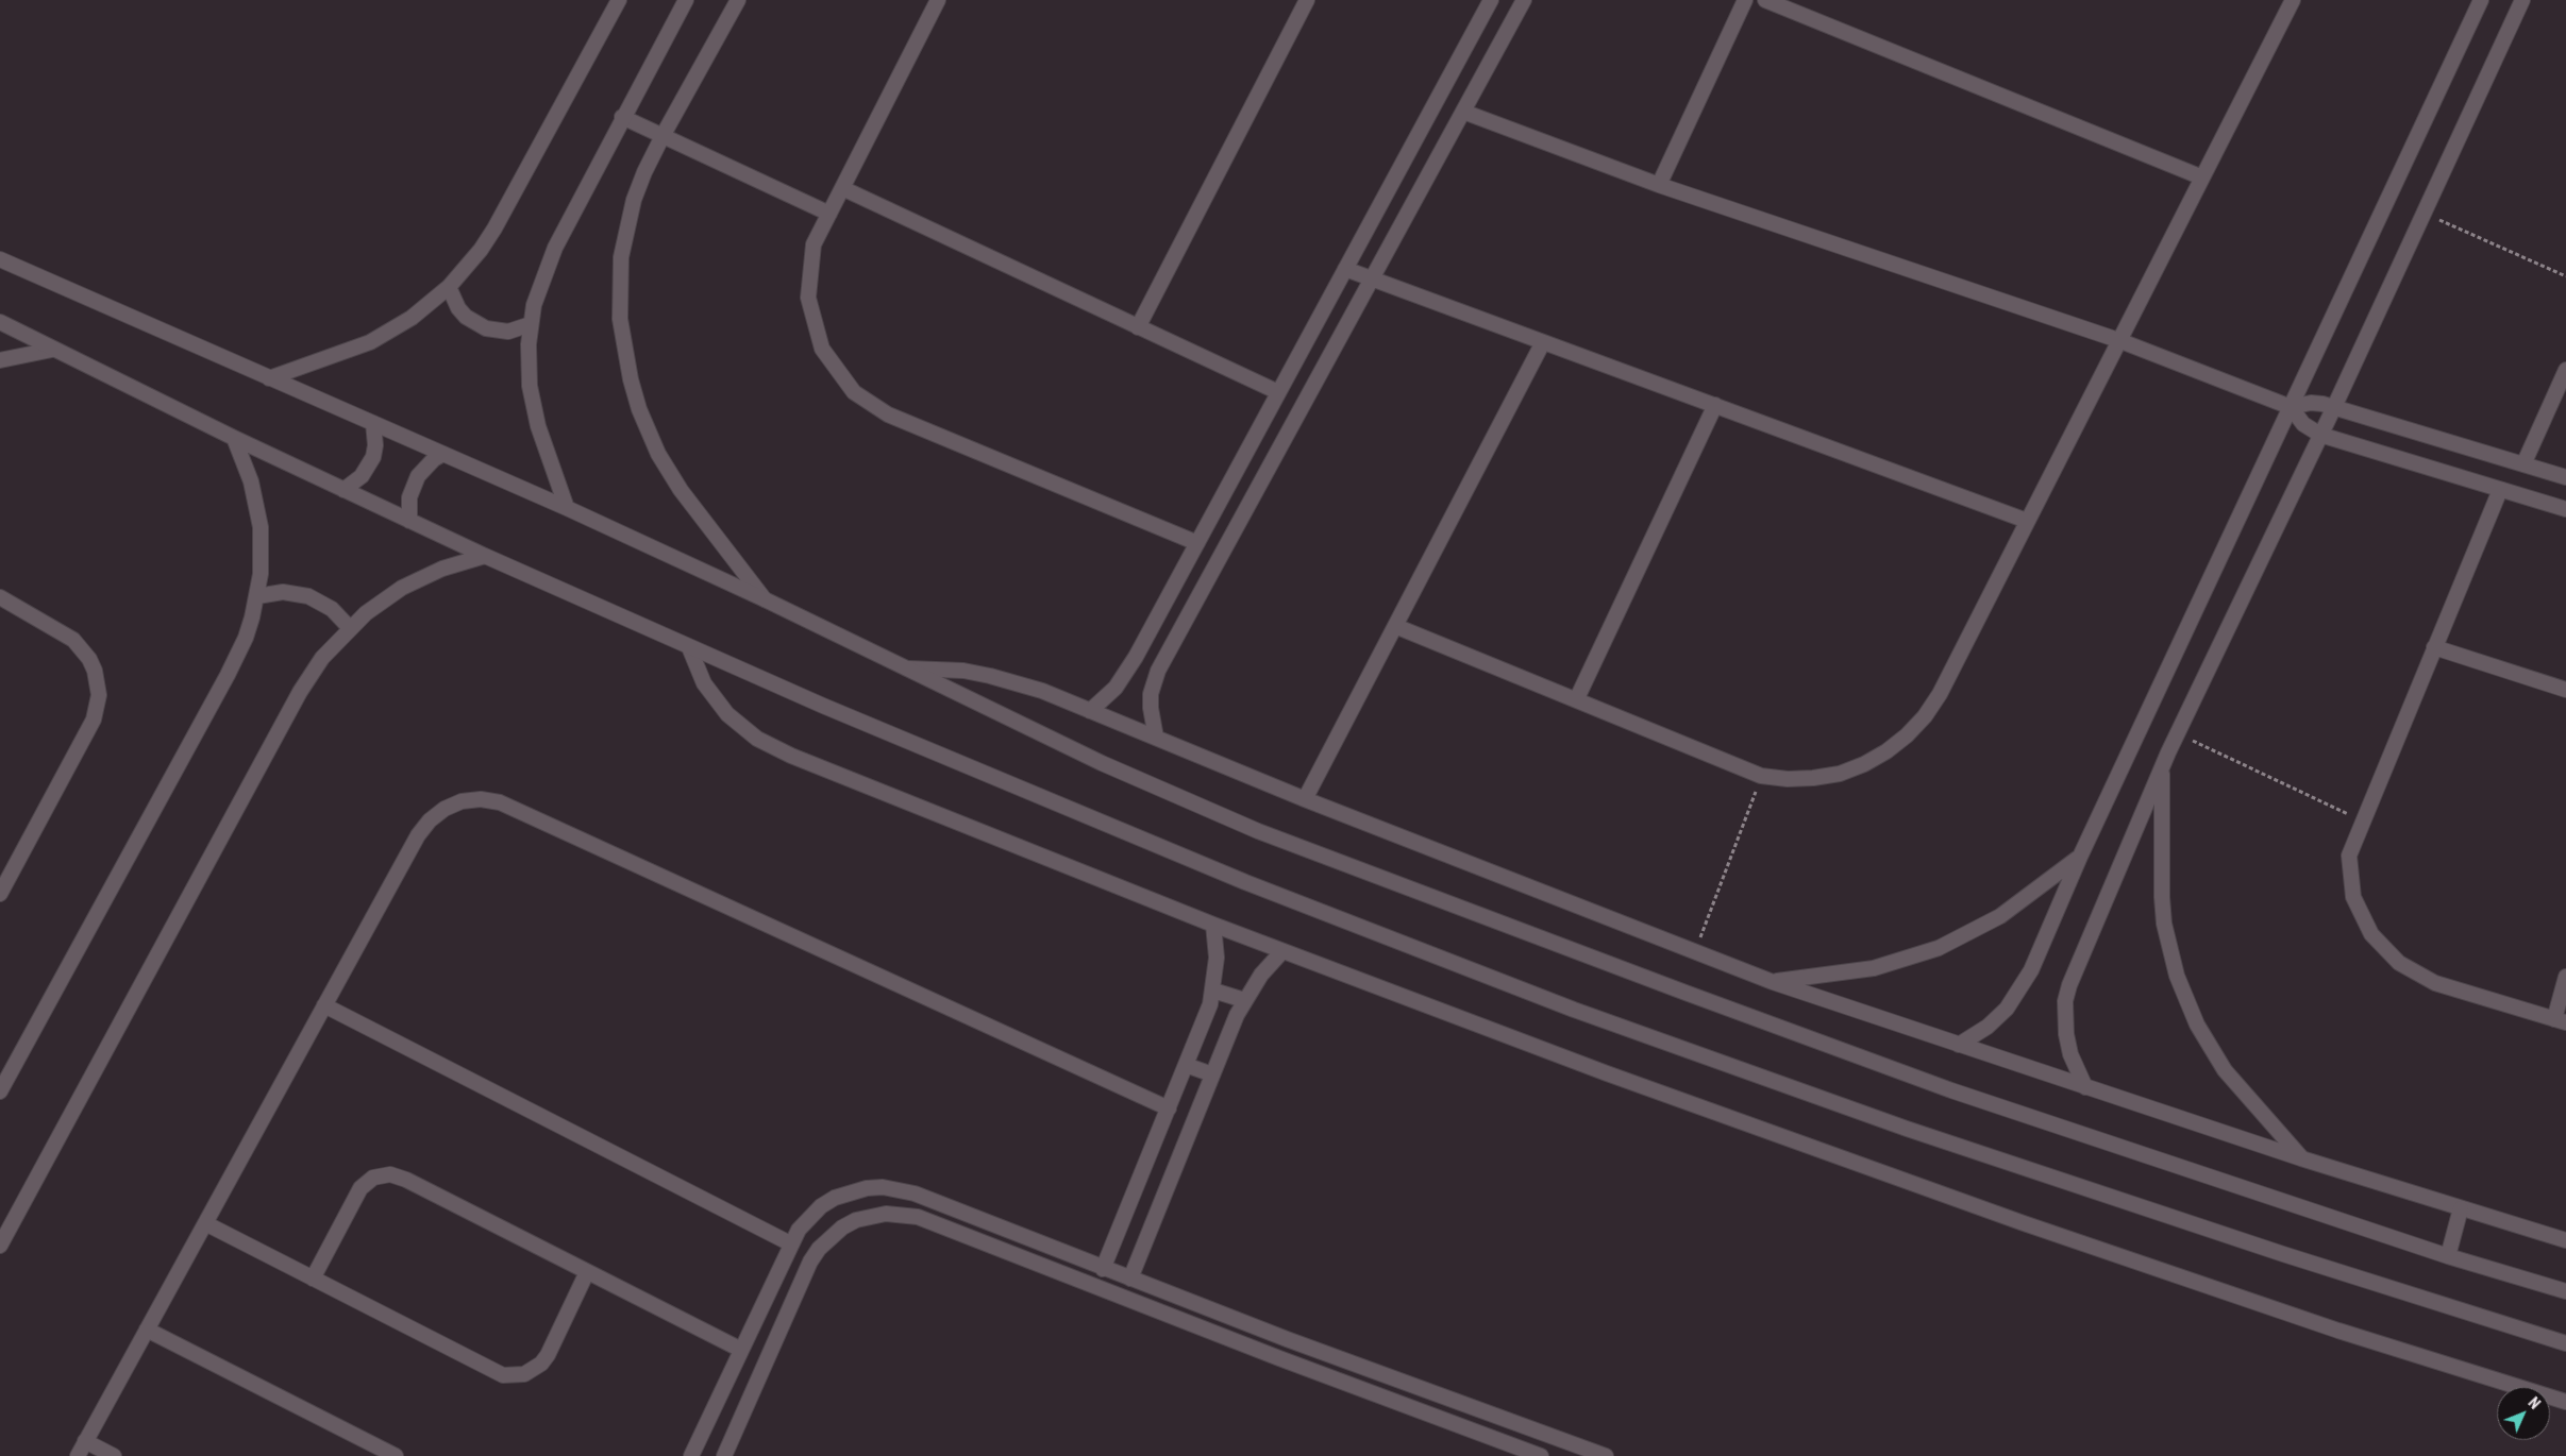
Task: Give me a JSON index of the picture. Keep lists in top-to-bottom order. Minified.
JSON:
{"north":"top right"}
